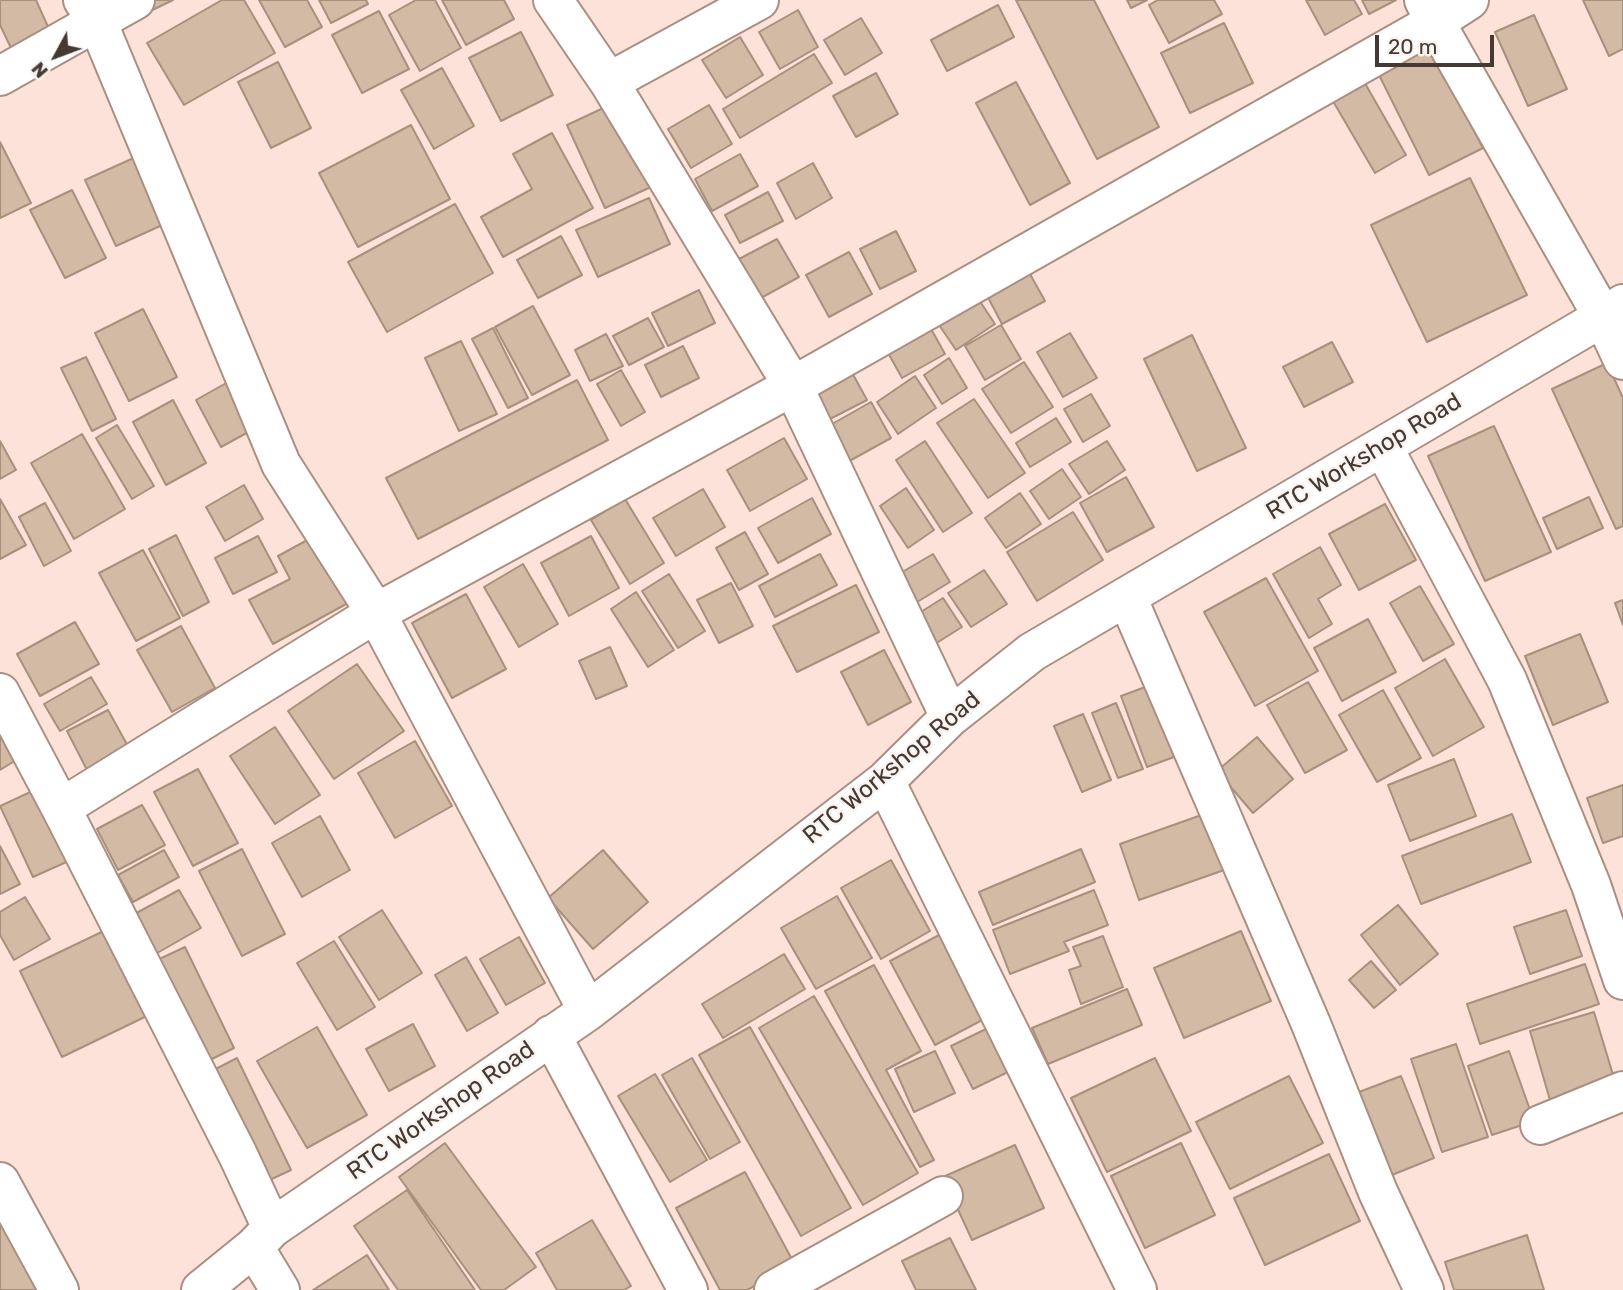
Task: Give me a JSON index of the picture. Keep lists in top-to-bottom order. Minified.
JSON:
{"streets":{"street":["RTC Workshop Road"]},"scale_bar":"20 m","north":"bottom left"}
